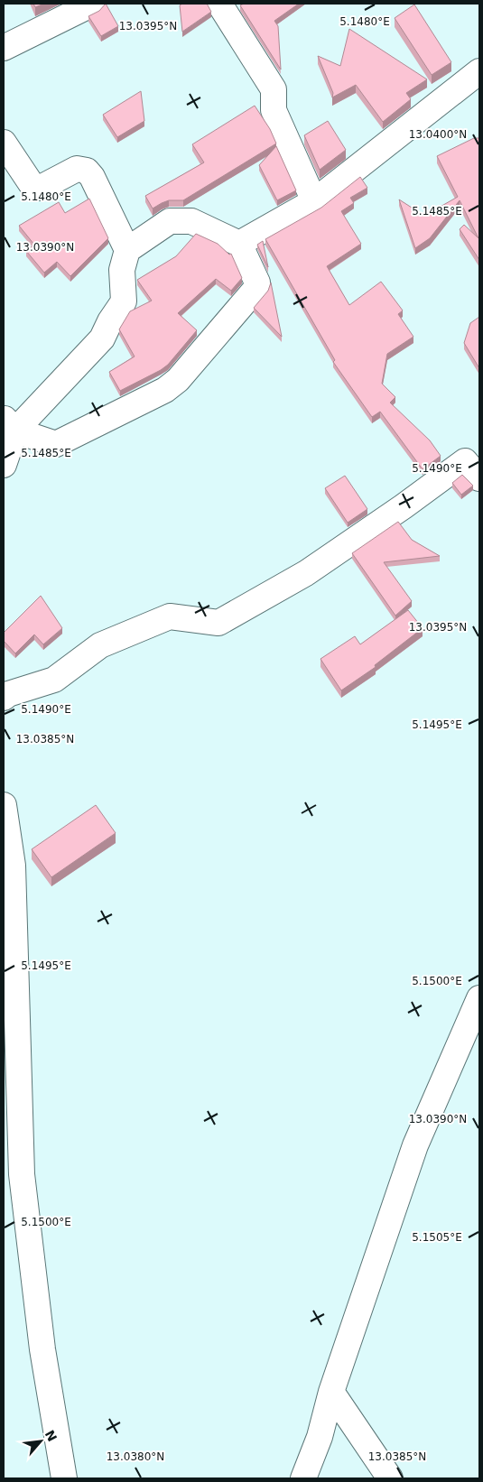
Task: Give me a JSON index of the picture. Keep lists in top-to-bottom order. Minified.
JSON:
{"north":"top right","coordinates":["5.1480°E","13.0395°N","13.0400°N","5.1485°E","13.0390°N","5.1490°E","5.1495°E","13.0385°N","5.1500°E","5.1505°E","13.0380°N"]}
